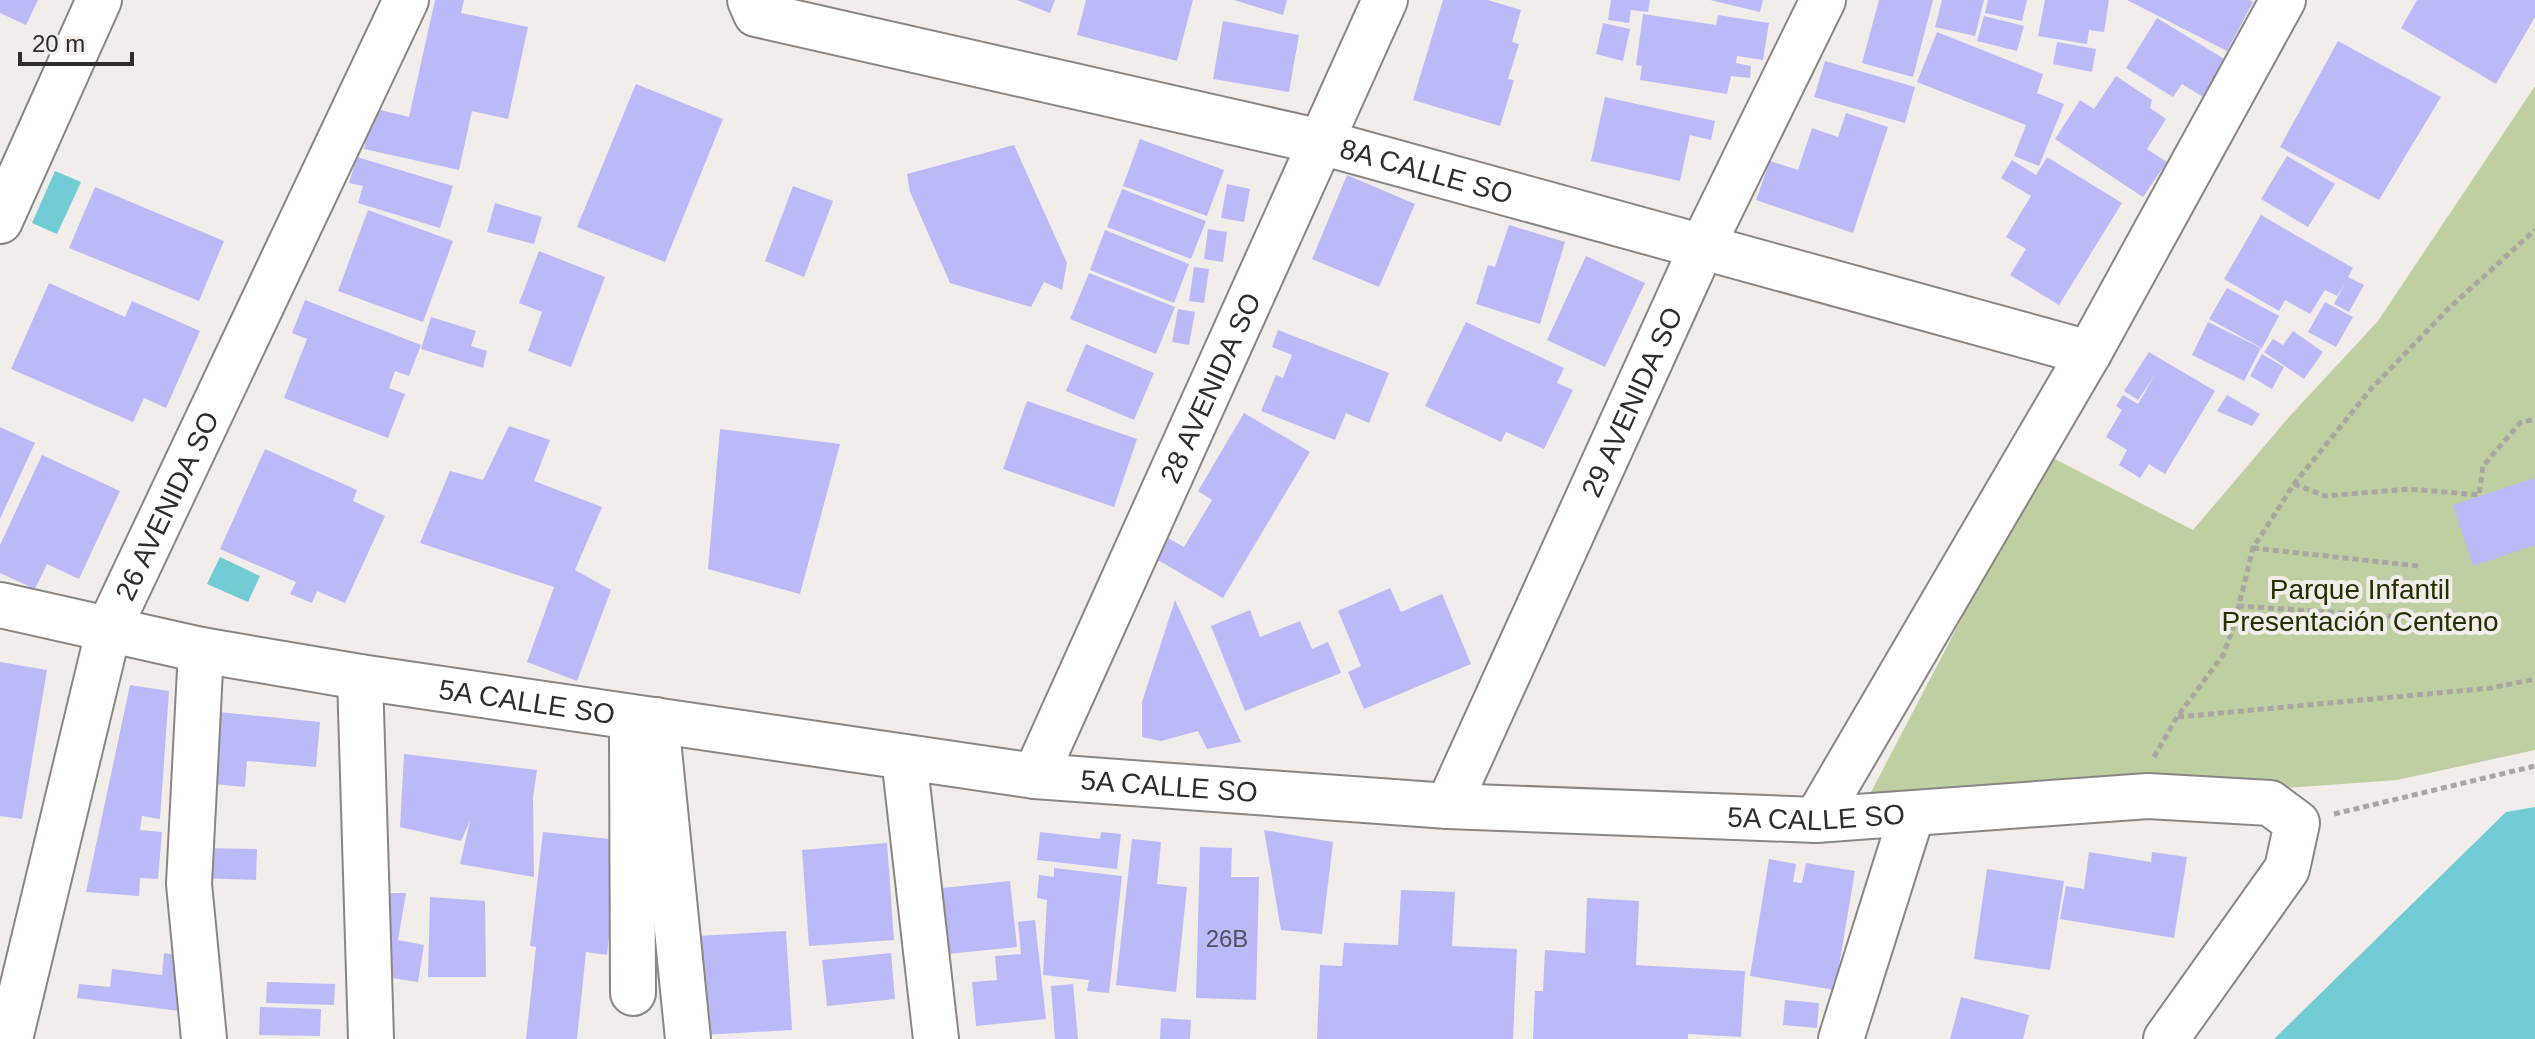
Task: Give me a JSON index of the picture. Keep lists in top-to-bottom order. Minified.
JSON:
{"streets":{"street":["8A CALLE SO","28 AVENIDA SO","29 AVENIDA SO","26 AVENIDA SO","5A CALLE SO"]},"crossings":[["8A CALLE SO","28 AVENIDA SO"],["8A CALLE SO","29 AVENIDA SO"],["28 AVENIDA SO","5A CALLE SO"],["29 AVENIDA SO","5A CALLE SO"],["26 AVENIDA SO","5A CALLE SO"]],"parks":["Parque Infantil Presentación Centeno"],"house_numbers":["26B"],"scale_bar":"20 m"}
